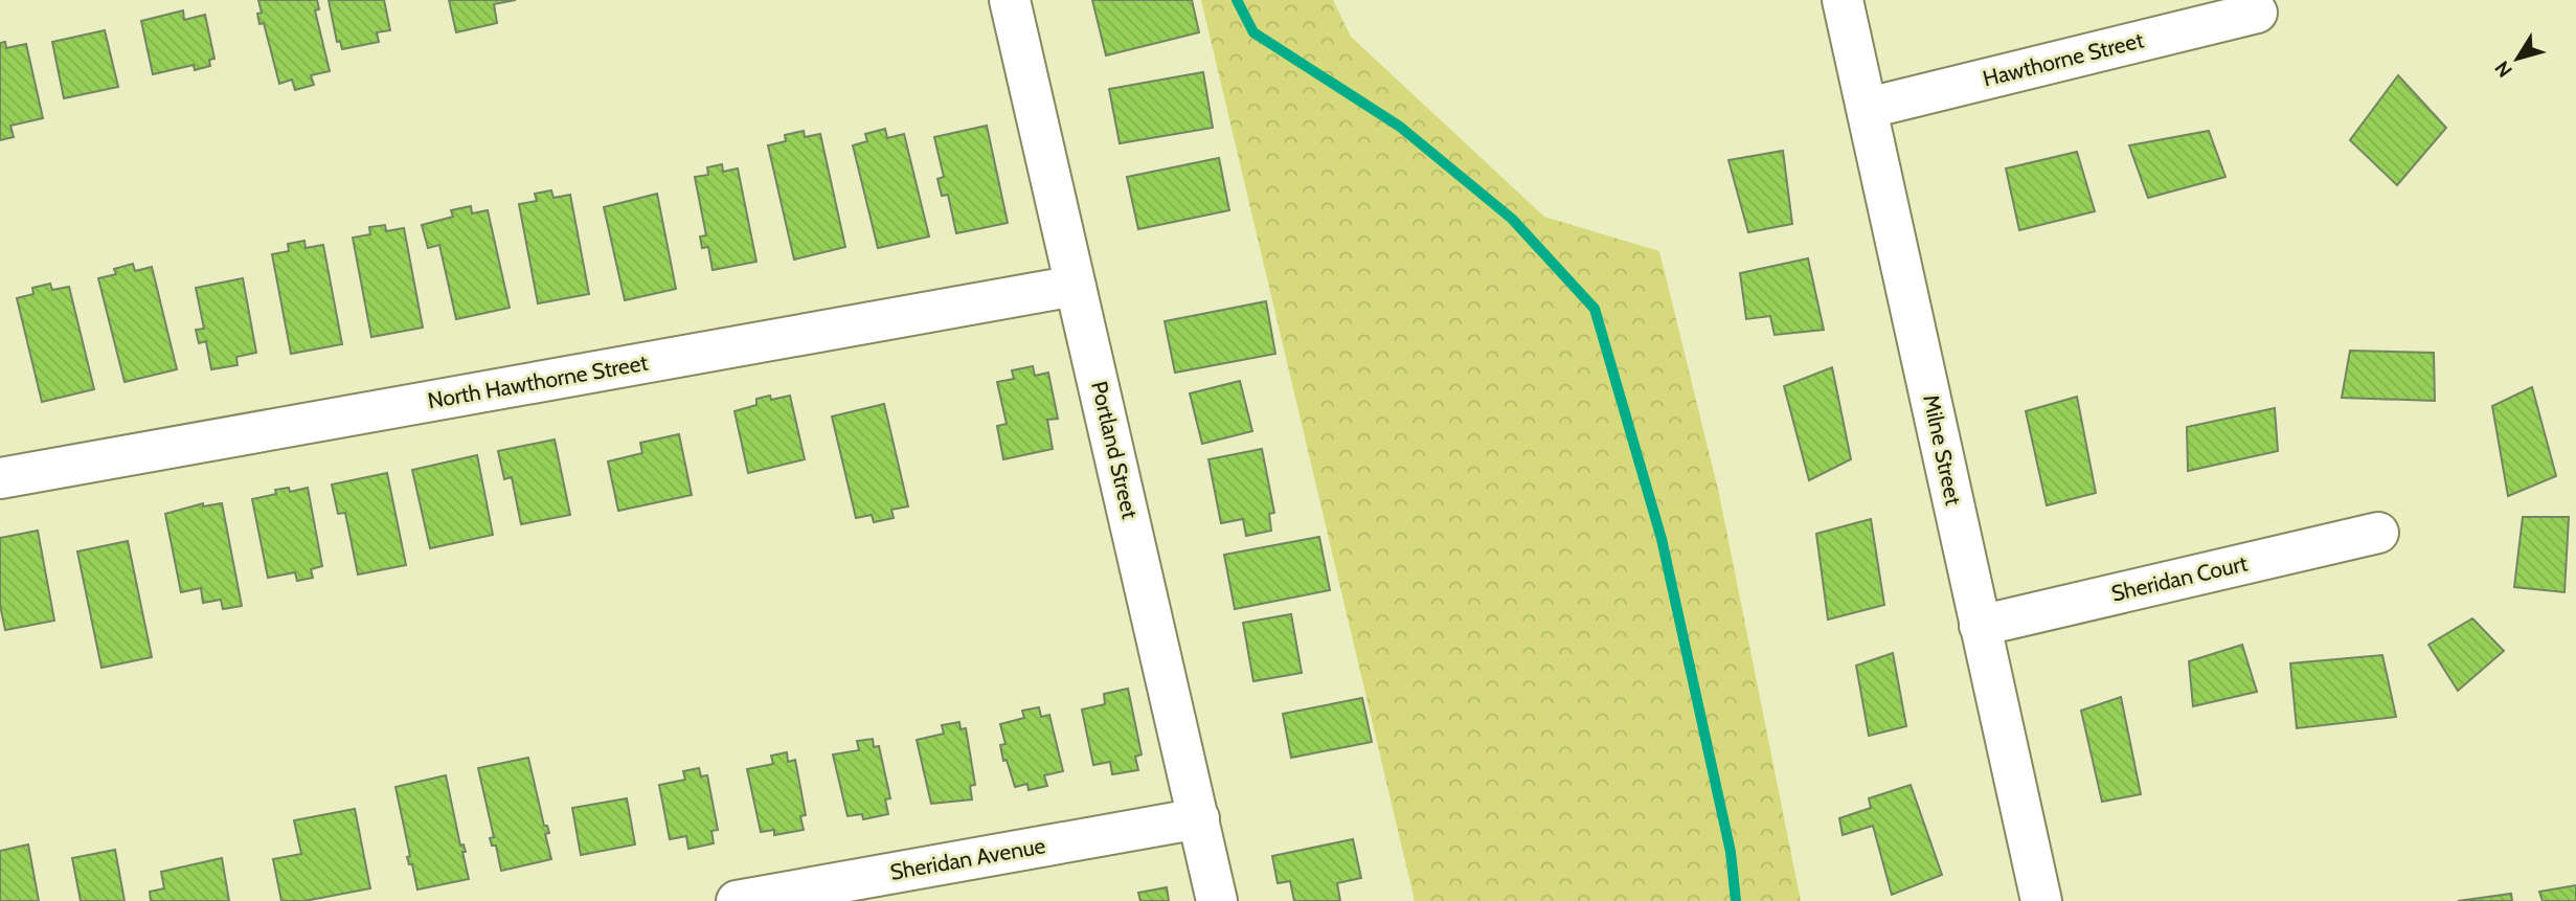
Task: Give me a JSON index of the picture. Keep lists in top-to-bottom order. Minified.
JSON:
{"streets":{"street":["Hawthorne Street","North Hawthorne Street","Portland Street","Milne Street","Sheridan Court","Sheridan Avenue"]},"crossings":[["Hawthorne Street","Milne Street"],["North Hawthorne Street","Portland Street"],["Portland Street","Sheridan Avenue"],["Milne Street","Sheridan Court"]],"north":"bottom left"}
